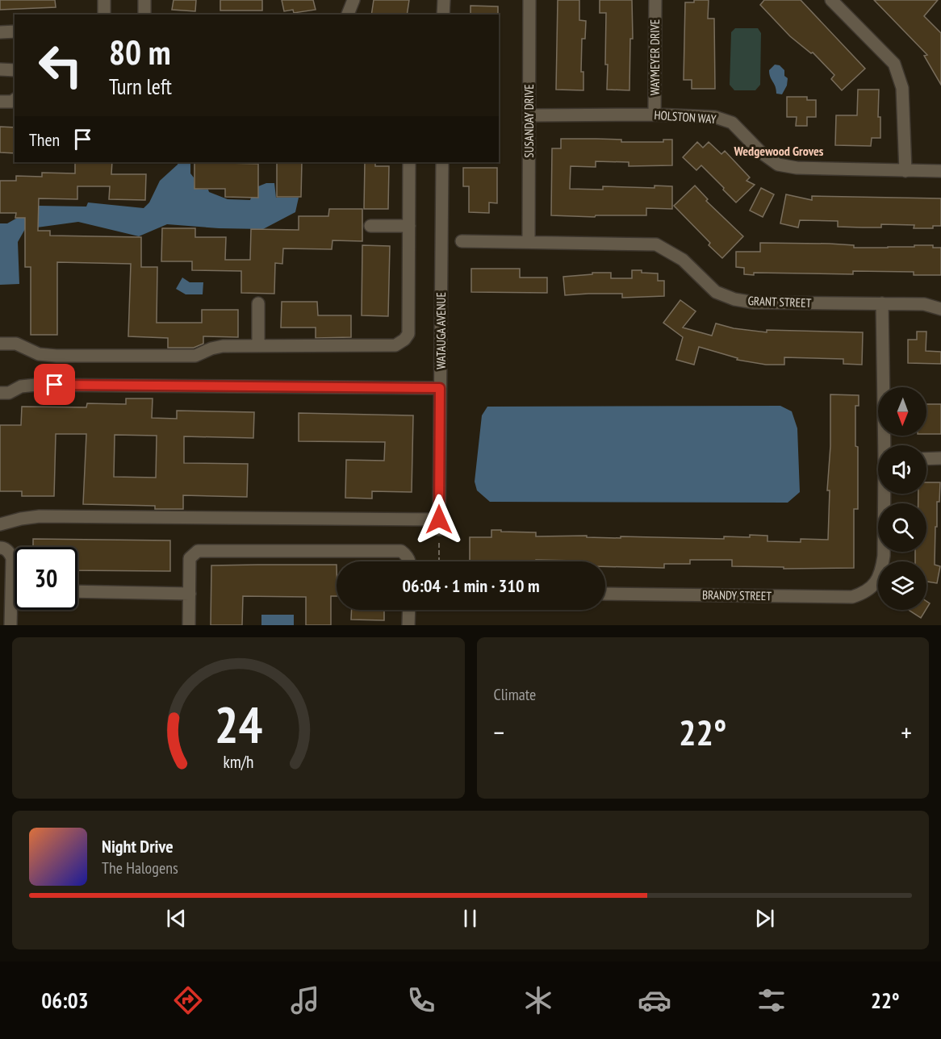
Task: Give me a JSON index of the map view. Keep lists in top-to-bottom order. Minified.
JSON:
{"streets":{"street":["WAYMEYER DRIVE","HOLSTON WAY","SUSANDAY DRIVE","GRANT STREET","WATAUGA AVENUE","BRANDY STREET"]},"crossings":[["WAYMEYER DRIVE","HOLSTON WAY"],["HOLSTON WAY","SUSANDAY DRIVE"],["SUSANDAY DRIVE","GRANT STREET"]],"districts":["Wedgewood Groves"],"north":"bottom","page":{"turn":["80 m","Turn left"],"then":"Then","limit":"30","trip":"06:04 · 1 min · 310 m","tile":"Climate","heat":["−","22°","+"],"song":["Night Drive","The Halogens"],"tabs":["06:03","22°"],"gauge":["24","km/h"]}}
